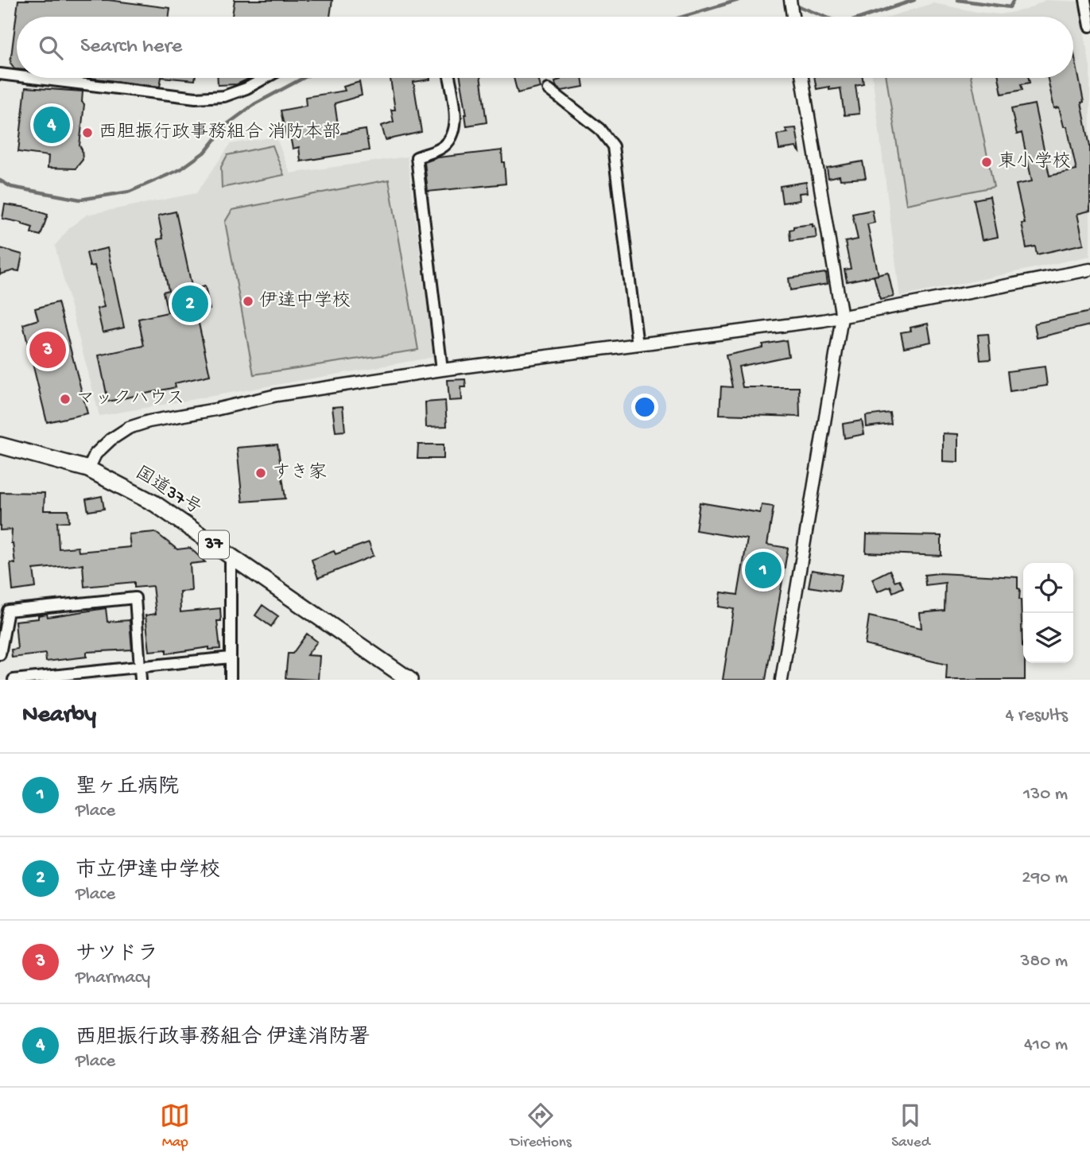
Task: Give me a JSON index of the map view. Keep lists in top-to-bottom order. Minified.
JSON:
{"streets":{"highway":["国道37号","37"]},"places":["西胆振行政事務組合 消防本部","東小学校","伊達中学校","マックハウス","すき家"],"page":{"search":"Search here","pins":["4","2","3","1"],"heading":["Nearby","4 results"],"list":[{"mark":"1","name":"聖ヶ丘病院","note":"Place","value":"130 m"},{"mark":"2","name":"市立伊達中学校","note":"Place","value":"290 m"},{"mark":"3","name":"サツドラ","note":"Pharmacy","value":"380 m"},{"mark":"4","name":"西胆振行政事務組合 伊達消防署","note":"Place","value":"410 m"}],"nav":["Map","Directions","Saved"]}}
